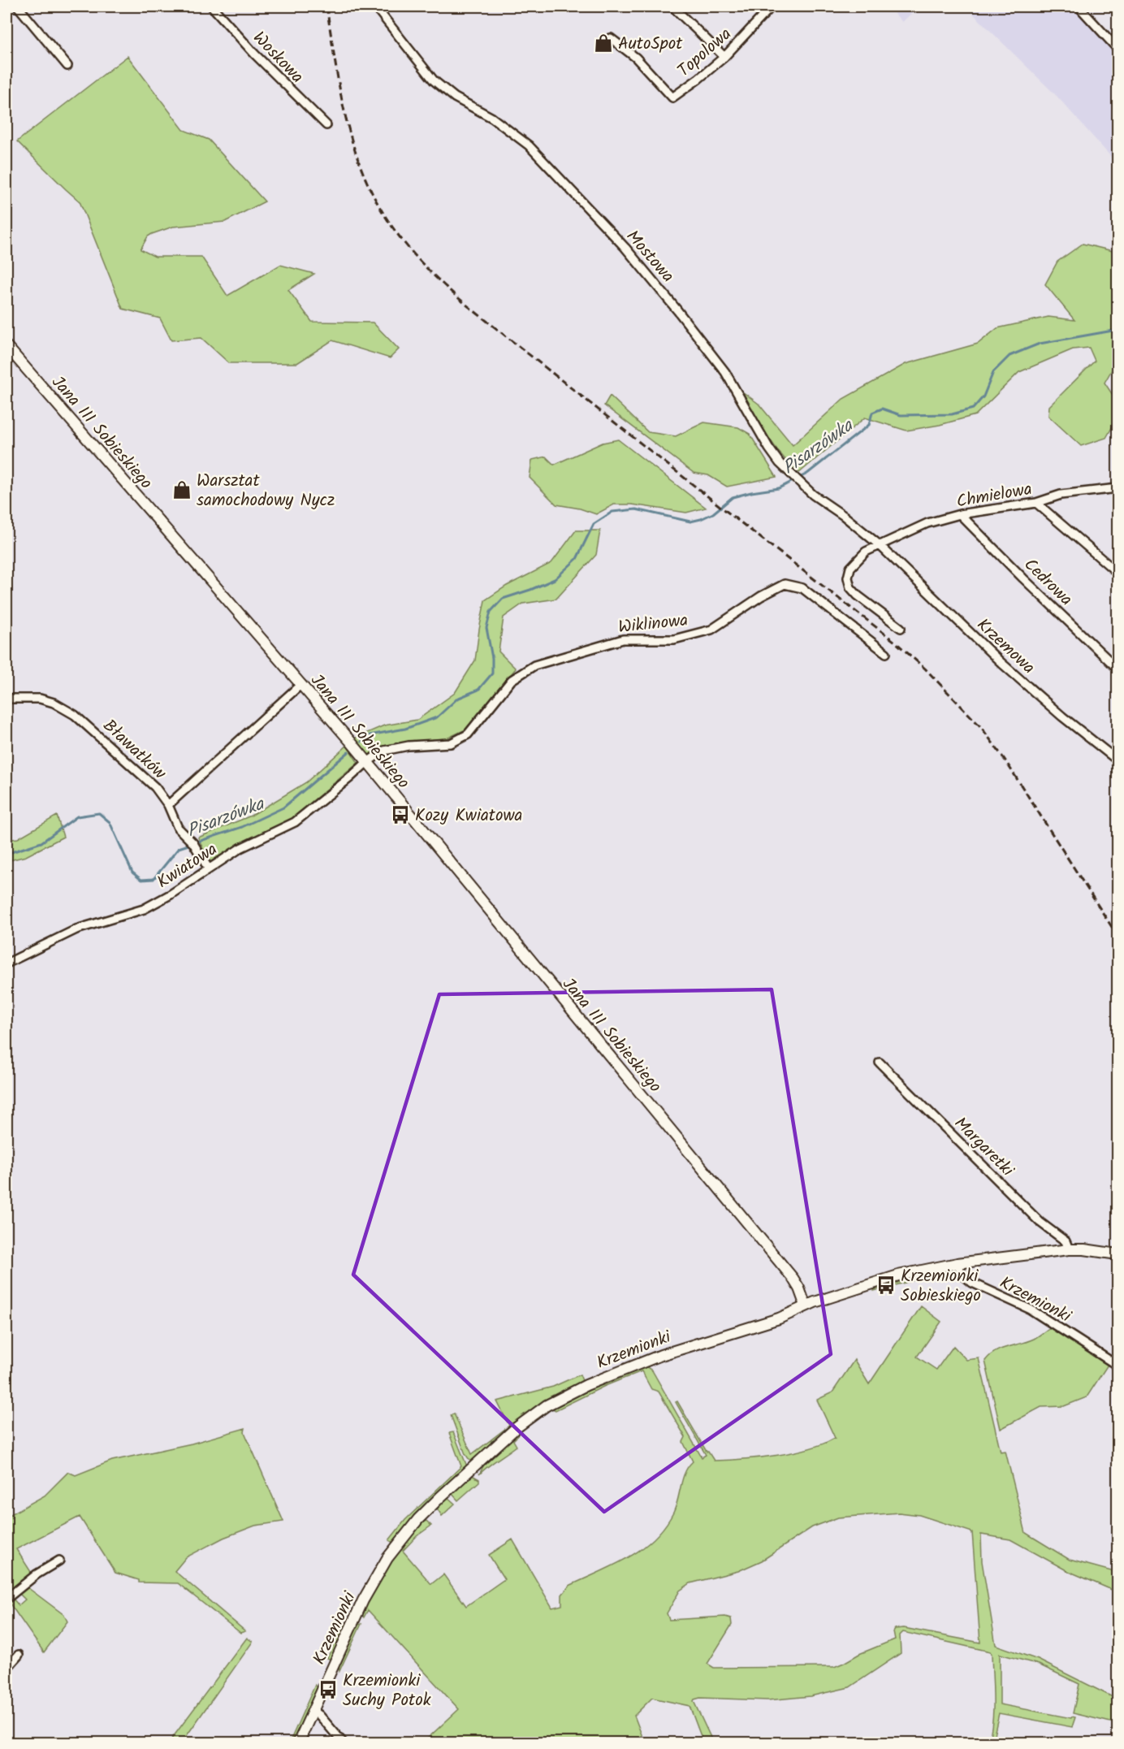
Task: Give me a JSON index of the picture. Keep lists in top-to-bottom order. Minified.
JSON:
{"streets":{"street":["Topolowa","Woskowa","Mostowa","Jana III Sobieskiego","Chmielowa","Cedrowa","Wiklinowa","Krzemowa","Bławatków","Kwiatowa","Margaretki","Krzemionki"]},"crossings":[["Mostowa","Chmielowa"],["Mostowa","Krzemowa"],["Jana III Sobieskiego","Wiklinowa"],["Jana III Sobieskiego","Kwiatowa"],["Jana III Sobieskiego","Krzemionki"],["Chmielowa","Cedrowa"],["Chmielowa","Krzemowa"],["Wiklinowa","Kwiatowa"],["Bławatków","Kwiatowa"]],"water":["Pisarzówka"],"places":{"shop":["AutoSpot","Warsztat samochodowy Nycz"],"bus stop":["Kozy Kwiatowa","Krzemionki Sobieskiego","Krzemionki Suchy Potok"]}}
